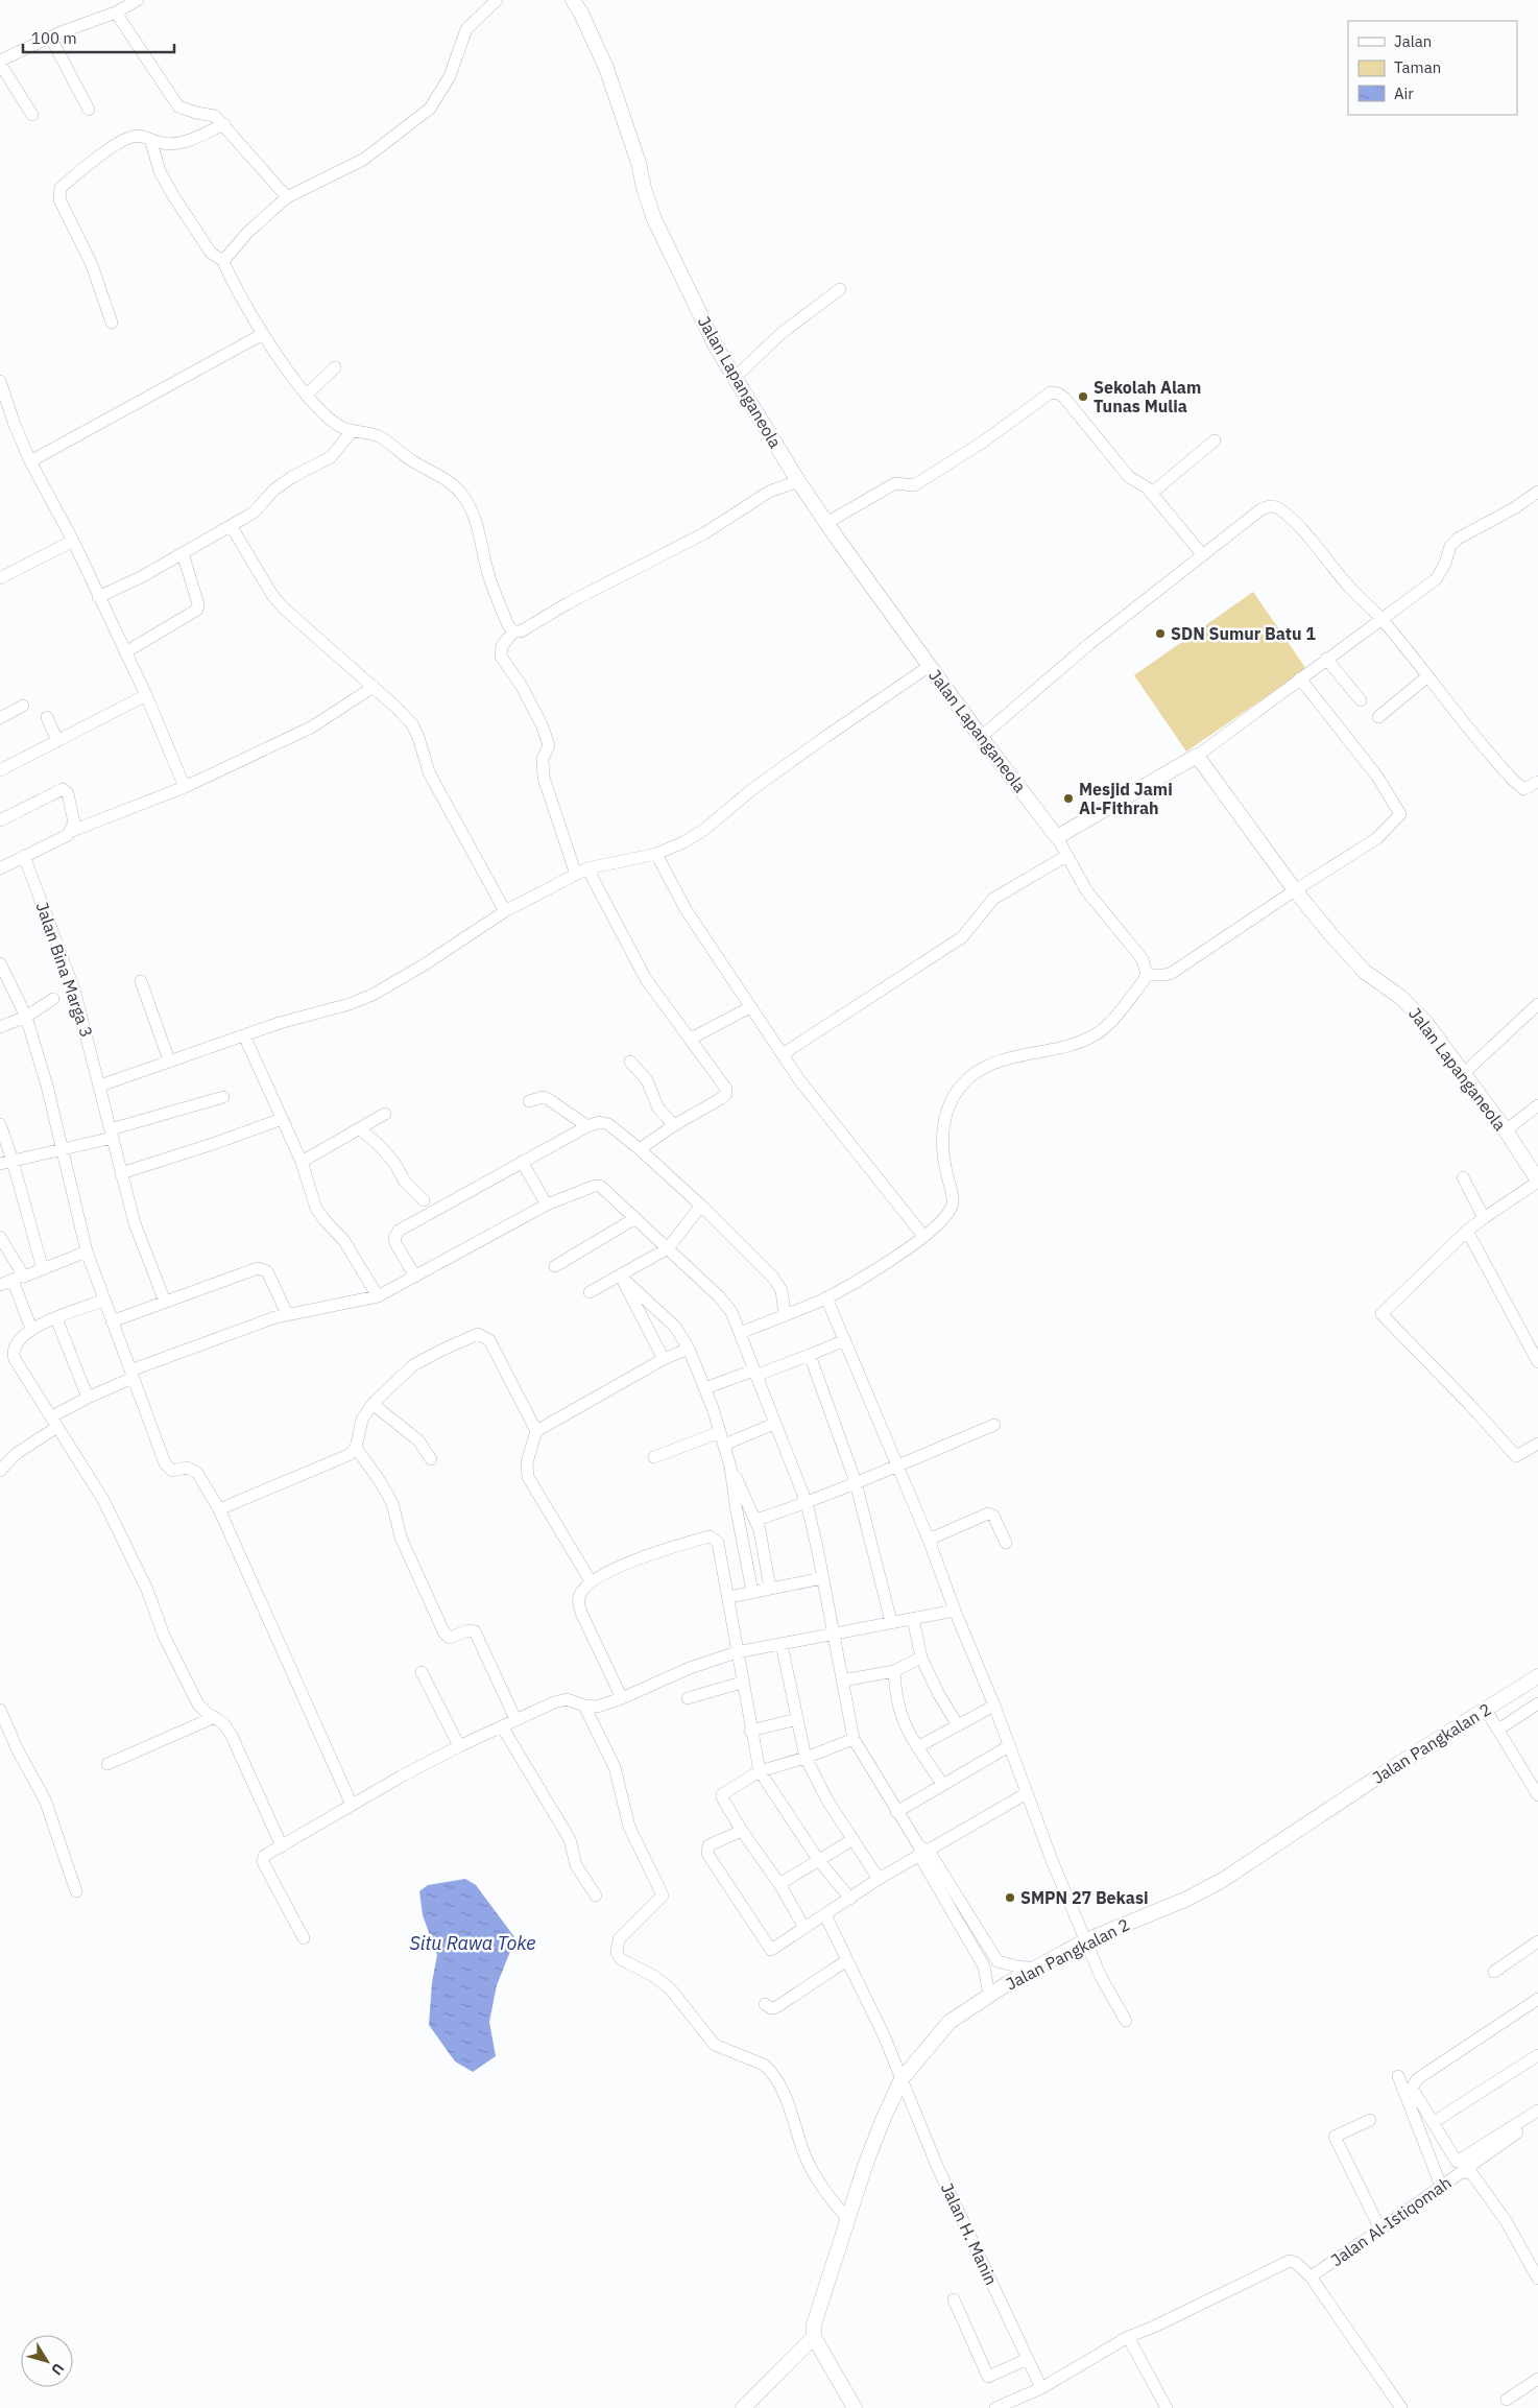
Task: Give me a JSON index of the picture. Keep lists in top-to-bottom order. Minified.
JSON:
{"streets":{"street":["Jalan Lapanganeola","Jalan Bina Marga 3","Jalan Pangkalan 2","Jalan Al-Istiqomah","Jalan H. Manin"]},"crossings":[["Jalan Pangkalan 2","Jalan H. Manin"]],"water":["Situ Rawa Toke"],"places":["Sekolah Alam Tunas Mulia","SDN Sumur Batu 1","Mesjid Jami Al-Fithrah","SMPN 27 Bekasi"],"legend":["Jalan","Taman","Air"],"scale_bar":"100 m","north":"bottom right"}
